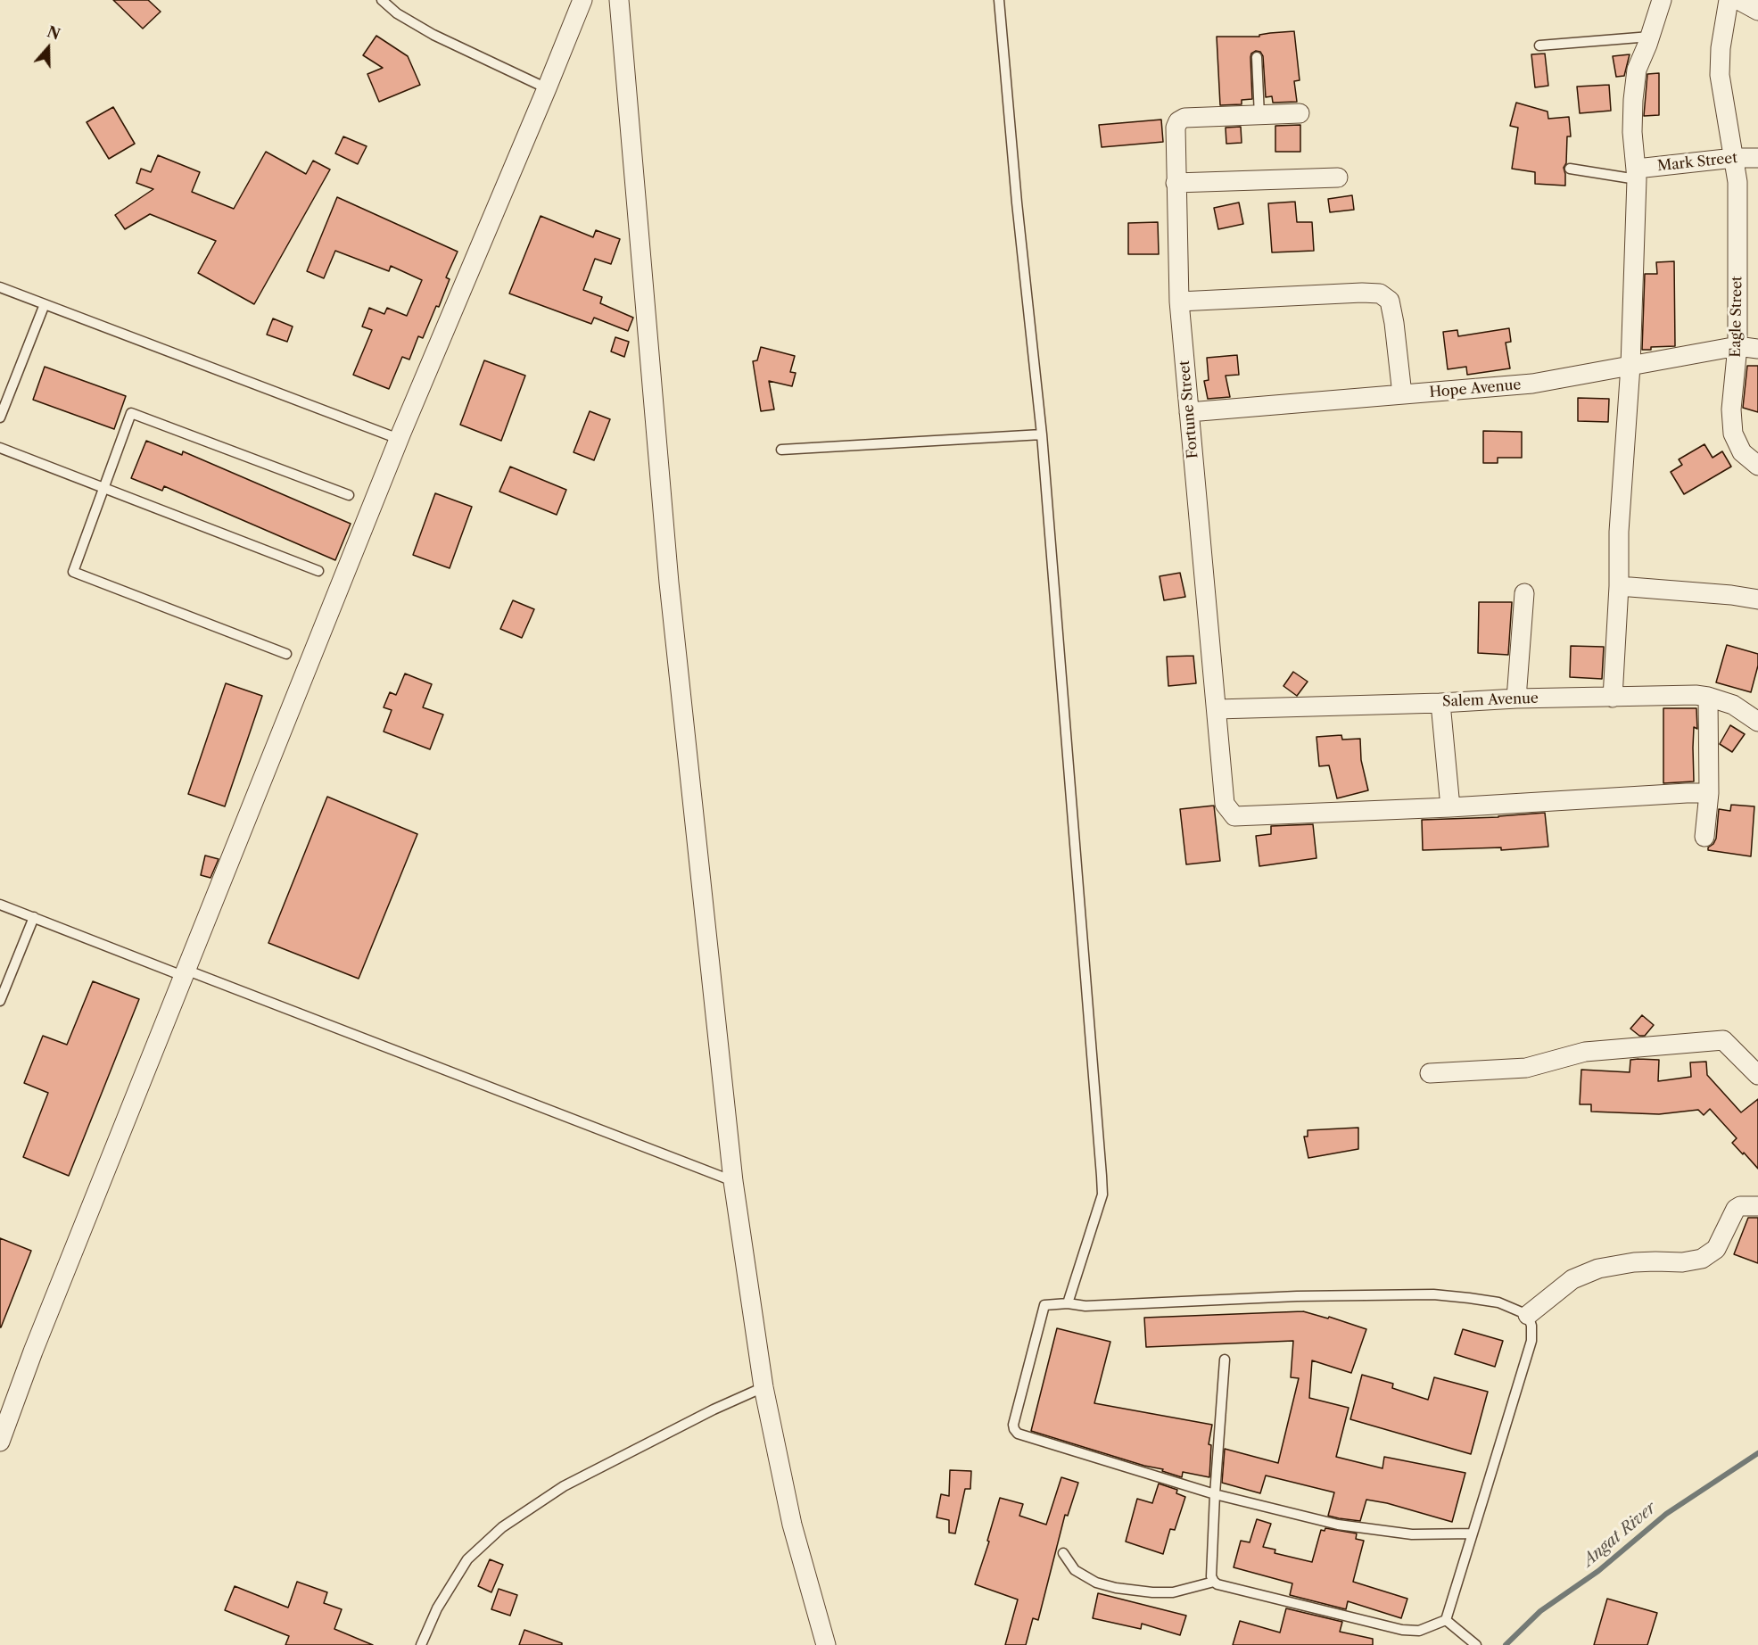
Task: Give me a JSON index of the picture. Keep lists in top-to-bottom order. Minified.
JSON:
{"streets":{"street":["Mark Street","Eagle Street","Hope Avenue","Fortune Street","Salem Avenue"]},"crossings":[["Mark Street","Eagle Street"],["Eagle Street","Hope Avenue"],["Hope Avenue","Fortune Street"],["Fortune Street","Salem Avenue"]],"water":["Angat River"],"north":"top"}
